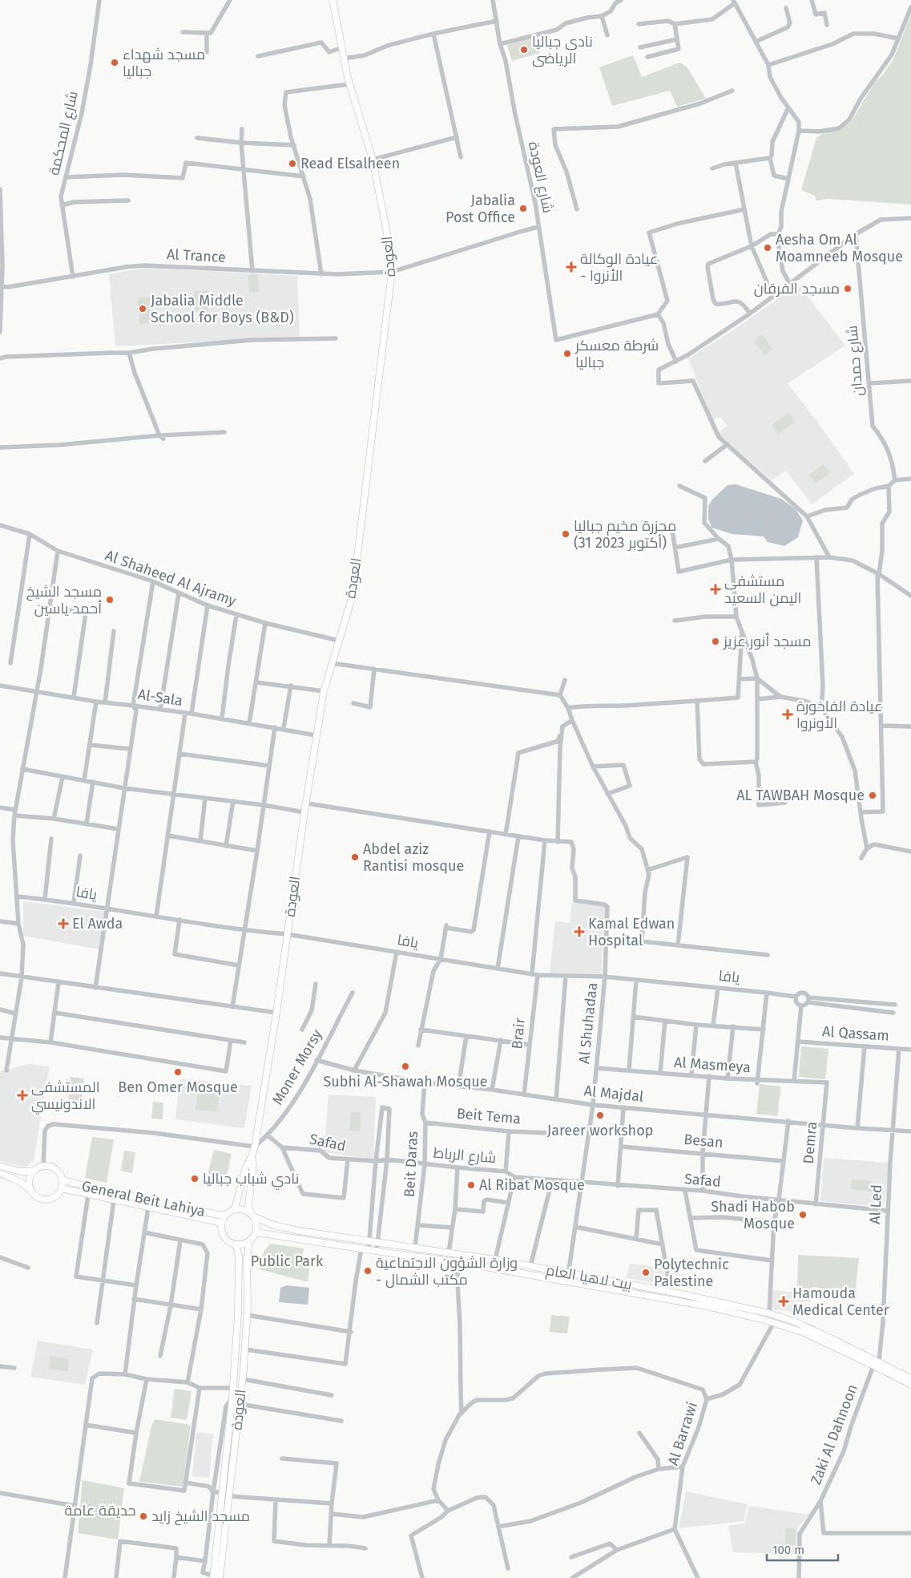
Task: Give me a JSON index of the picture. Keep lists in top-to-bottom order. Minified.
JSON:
{"streets":{"main road":["العودة","General Beit Lahiya","بيت لاهيا العام"],"street":["شارع المحكمة","شارع العودة","Al Trance","شارع حمدان","Al Shaheed Al Ajramy","Al-Sala","يافا","Al Shuhadaa","Brair","Al Qassam","Al Masmeya","Moner Morsy","Al Majdal","Beit Tema","Besan","Safad","Demra","شارع الرباط","Beit Daras","Al Led","Al Barrawi","Zaki Al Dahnoon"]},"crossings":[["شارع المحكمة","Al Trance"],["شارع العودة","Al Trance"],["Al Trance","العودة"],["العودة","Al Shaheed Al Ajramy"],["العودة","Al-Sala"],["العودة","يافا"],["العودة","Moner Morsy"],["العودة","General Beit Lahiya"],["العودة","بيت لاهيا العام"],["يافا","Al Shuhadaa"],["يافا","Brair"],["Al Shuhadaa","Al Masmeya"],["Al Shuhadaa","Al Majdal"],["Al Shuhadaa","Safad"],["Al Shuhadaa","بيت لاهيا العام"],["Brair","Al Majdal"],["Al Qassam","Al Led"],["Al Masmeya","Demra"],["Moner Morsy","Al Majdal"],["Al Majdal","Demra"],["Al Majdal","Beit Daras"],["Al Majdal","Al Led"],["Beit Tema","Beit Daras"],["Safad","Demra"],["Safad","شارع الرباط"],["Safad","Al Led"],["شارع الرباط","Beit Daras"],["Beit Daras","بيت لاهيا العام"],["General Beit Lahiya","بيت لاهيا العام"],["Al Led","بيت لاهيا العام"],["Al Led","Zaki Al Dahnoon"],["بيت لاهيا العام","Al Barrawi"],["بيت لاهيا العام","Zaki Al Dahnoon"]],"parks":["Public Park","حديقة عامة"],"places":{"other":["نادى جباليا الرياضى","مسجد شهداء جباليا","Read Elsalheen","Jabalia Post Office","Aesha Om Al Moamneeb Mosque","مسجد الفرقان","Jabalia Middle School for Boys (B&D)","شرطة معسكر جباليا","مجزرة مخيم جباليا (31 أكتوبر 2023)","مسجد الشيخ أحمد ياسين","مسجد أنور عزيز","AL TAWBAH Mosque","Abdel aziz Rantisi mosque","Subhi Al-Shawah Mosque","Ben Omer Mosque","Jareer workshop","نادي شباب جباليا","Al Ribat Mosque","Shadi Habob Mosque","وزارة الشؤون الاجتماعية - مكتب الشمال","Polytechnic Palestine","مسجد الشيخ زايد"],"health":["عيادة الوكالة - الأنروا","مستشفى اليمن السعيد","عيادة الفاخورة الأونروا","El Awda","Kamal Edwan Hospital","المستشفى الاندونيسي","Hamouda Medical Center"]},"scale_bar":"100 m"}
